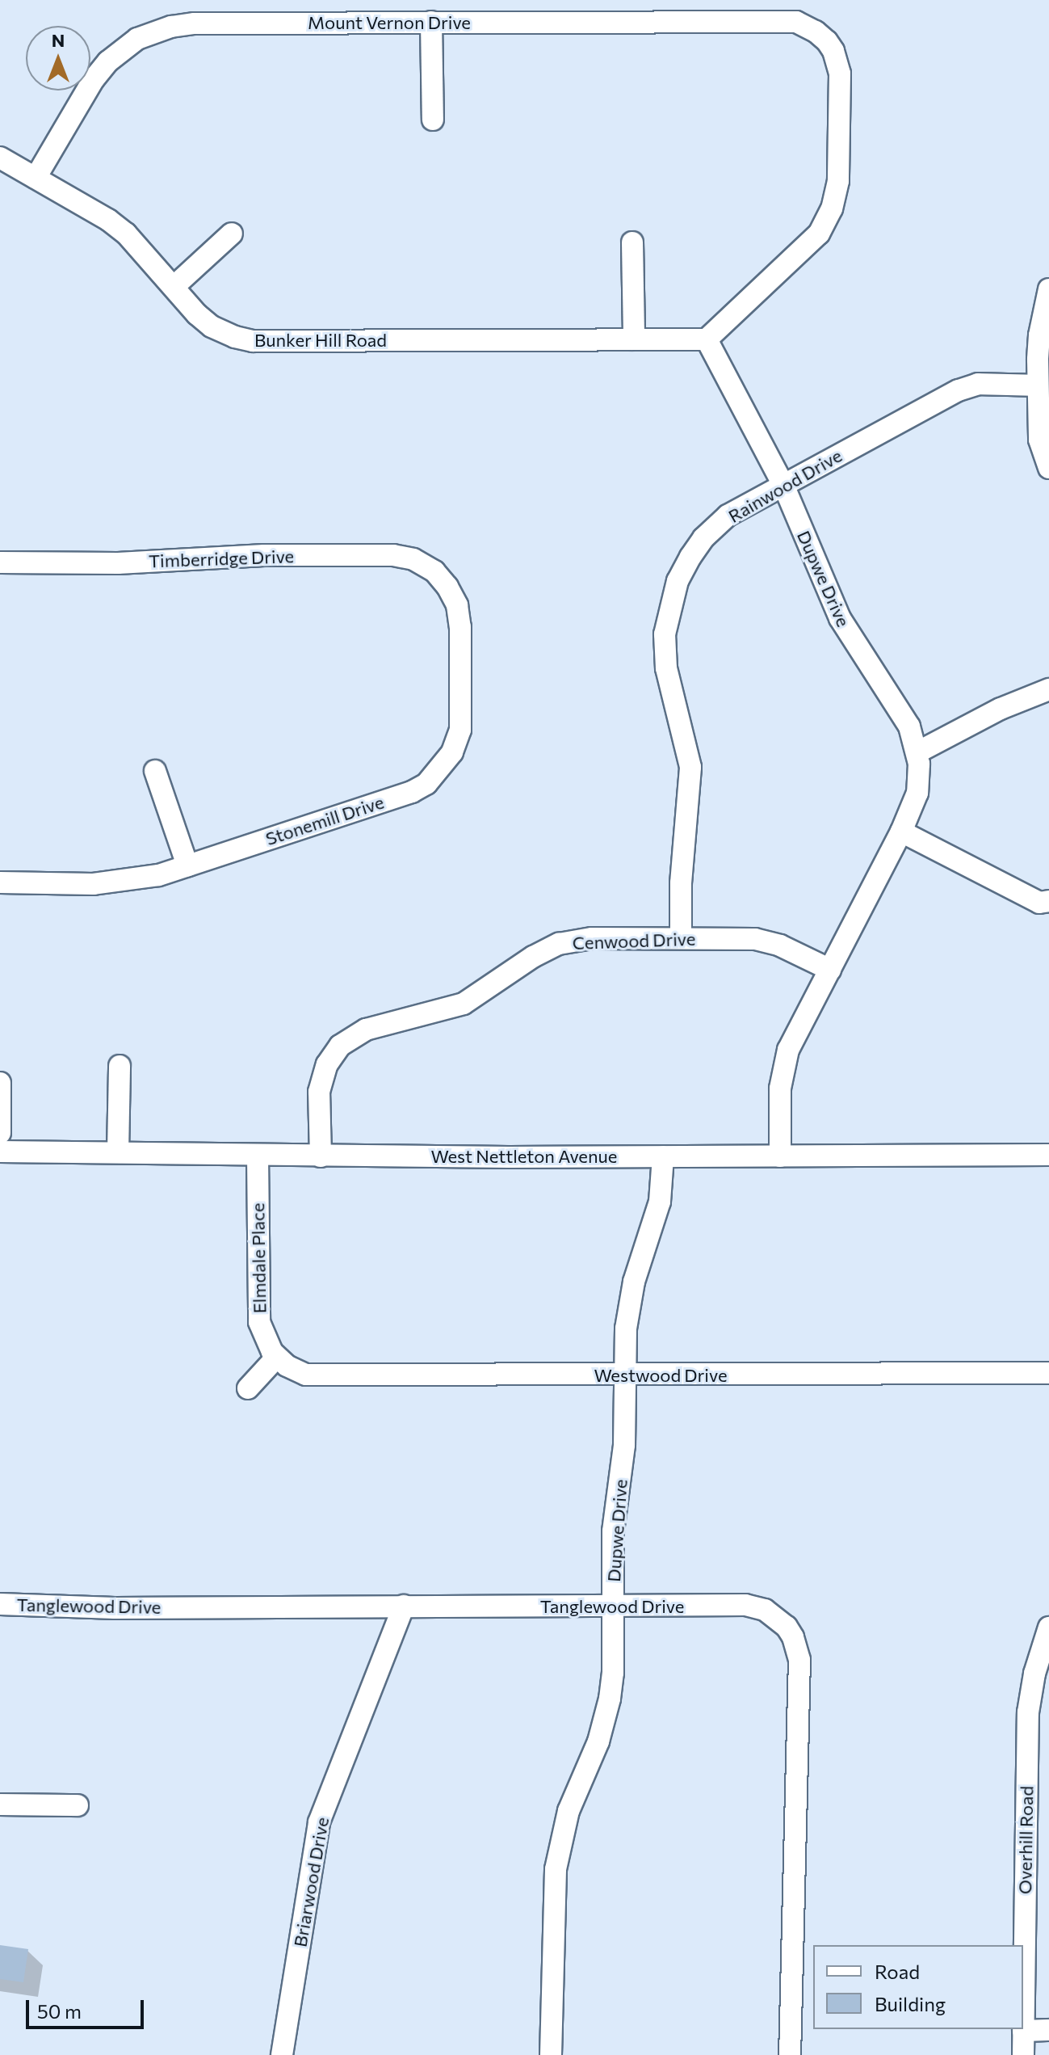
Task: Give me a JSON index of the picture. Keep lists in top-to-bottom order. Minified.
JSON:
{"streets":{"street":["Mount Vernon Drive","Bunker Hill Road","Rainwood Drive","Timberridge Drive","Dupwe Drive","Stonemill Drive","Cenwood Drive","West Nettleton Avenue","Elmdale Place","Westwood Drive","Tanglewood Drive","Overhill Road","Briarwood Drive"]},"crossings":[["Mount Vernon Drive","Bunker Hill Road"],["Mount Vernon Drive","Dupwe Drive"],["Bunker Hill Road","Dupwe Drive"],["Rainwood Drive","Dupwe Drive"],["Rainwood Drive","Cenwood Drive"],["Timberridge Drive","Stonemill Drive"],["Dupwe Drive","Cenwood Drive"],["Dupwe Drive","West Nettleton Avenue"],["Dupwe Drive","Westwood Drive"],["Dupwe Drive","Tanglewood Drive"],["Cenwood Drive","West Nettleton Avenue"],["West Nettleton Avenue","Elmdale Place"],["Elmdale Place","Westwood Drive"],["Tanglewood Drive","Briarwood Drive"]],"legend":["Road","Building"],"scale_bar":"50 m","north":"top"}
